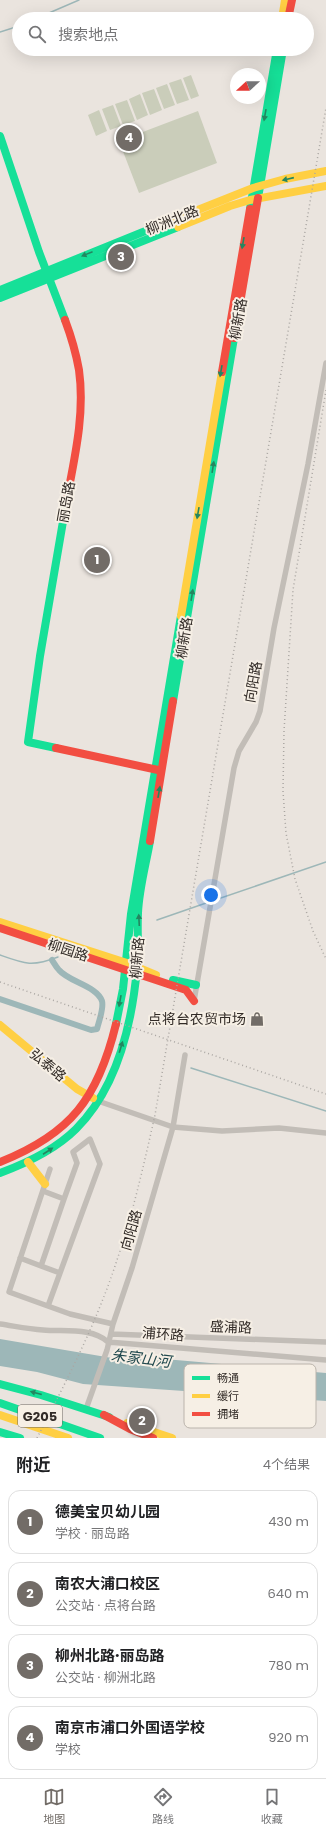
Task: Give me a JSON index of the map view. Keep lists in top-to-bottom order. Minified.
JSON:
{"streets":{"main road":["柳洲北路","柳新路","丽岛路","柳园路","弘泰路","G205"],"street":["向阳路","盛浦路","浦环路"]},"crossings":[["柳洲北路","柳新路"],["柳洲北路","丽岛路"],["柳新路","丽岛路"],["柳新路","柳园路"],["柳新路","弘泰路"],["向阳路","盛浦路"],["向阳路","浦环路"]],"water":["朱家山河"],"places":{"shop":["点将台农贸市场"]},"legend":["畅通","缓行","拥堵"],"north":"left","page":{"search":"搜索地点","pins":["4","3","1","2"],"heading":["附近","4个结果"],"list":[{"mark":"1","name":"德美宝贝幼儿园","note":"学校 · 丽岛路","value":"430 m"},{"mark":"2","name":"南农大浦口校区","note":"公交站 · 点将台路","value":"640 m"},{"mark":"3","name":"柳州北路·丽岛路","note":"公交站 · 柳洲北路","value":"780 m"},{"mark":"4","name":"南京市浦口外国语学校","note":"学校","value":"920 m"}],"nav":["地图","路线","收藏"]}}
